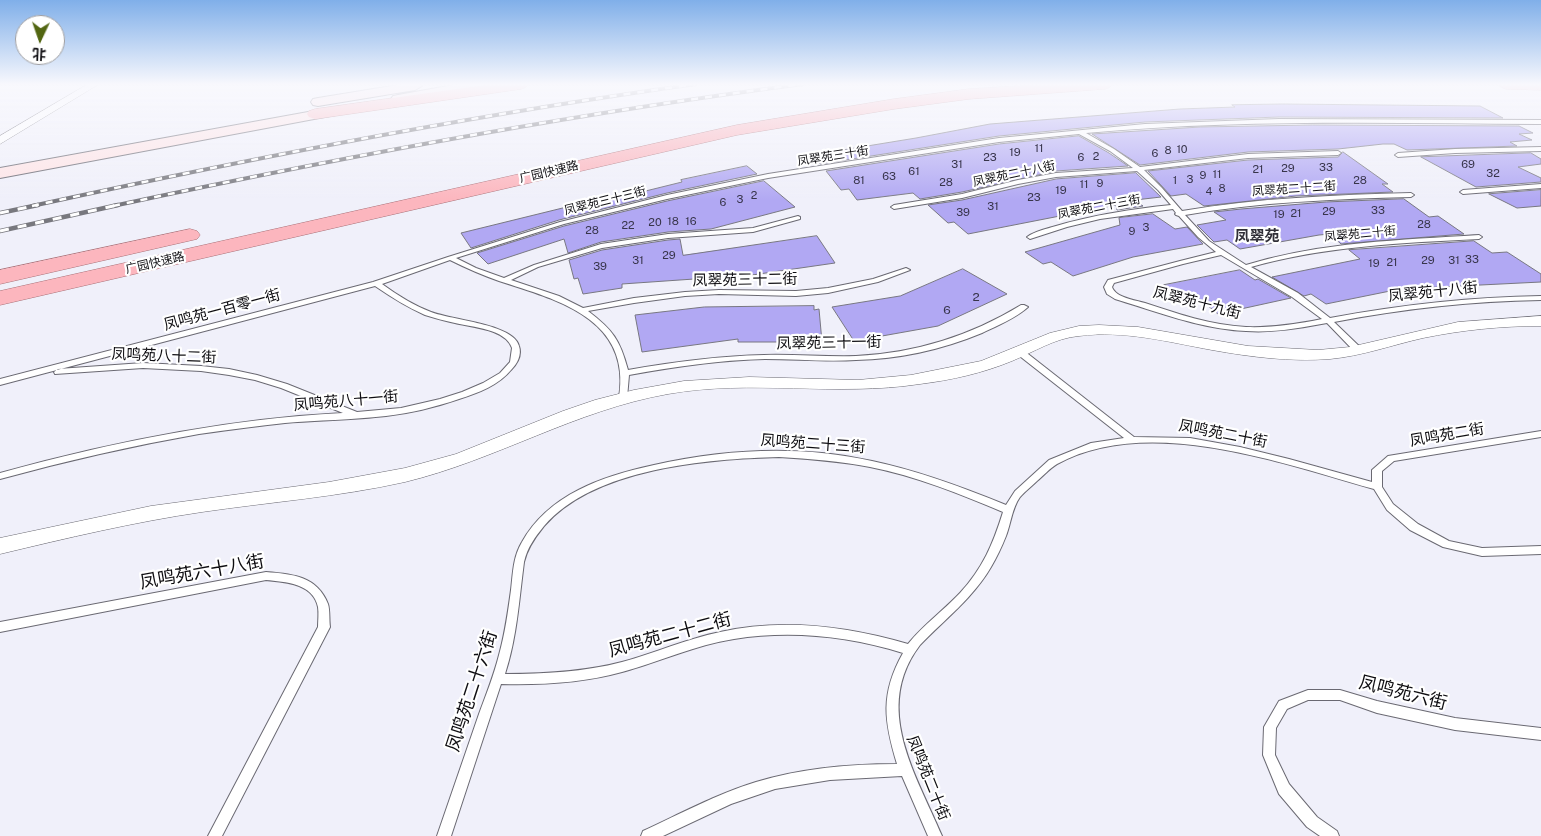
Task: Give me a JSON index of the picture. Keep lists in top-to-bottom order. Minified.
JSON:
{"streets":{"highway":["广园快速路"],"lane":["凤翠苑三十街","凤翠苑二十八街","凤翠苑二十二街","凤翠苑三十三街","凤翠苑二十三街","凤翠苑二十街","凤翠苑三十二街","凤翠苑十八街","凤翠苑十九街","凤鸣苑一百零一街","凤翠苑三十一街","凤鸣苑八十二街","凤鸣苑八十一街","凤鸣苑二十街","凤鸣苑二街","凤鸣苑二十三街","凤鸣苑六十八街","凤鸣苑二十二街","凤鸣苑二十六街","凤鸣苑六街"]},"crossings":[["凤翠苑三十街","凤翠苑三十三街"],["凤翠苑三十三街","凤鸣苑一百零一街"],["凤翠苑十八街","凤翠苑十九街"],["凤鸣苑一百零一街","凤鸣苑八十二街"],["凤鸣苑一百零一街","凤鸣苑八十一街"],["凤鸣苑八十二街","凤鸣苑八十一街"],["凤鸣苑二十街","凤鸣苑二街"],["凤鸣苑二十街","凤鸣苑二十三街"],["凤鸣苑二十街","凤鸣苑二十二街"],["凤鸣苑二十三街","凤鸣苑二十六街"],["凤鸣苑二十二街","凤鸣苑二十六街"]],"districts":["凤翠苑"],"house_numbers":["11","10","8","19","6","2","23","6","31","69","33","29","21","61","32","11","9","63","3","81","1","28","28","9","11","8","19","4","2","23","3","6","31","33","29","39","21","19","18","16","20","28","22","3","28","9","29","33","31","29","31","21","19","39","2","6"],"north":"bottom"}
